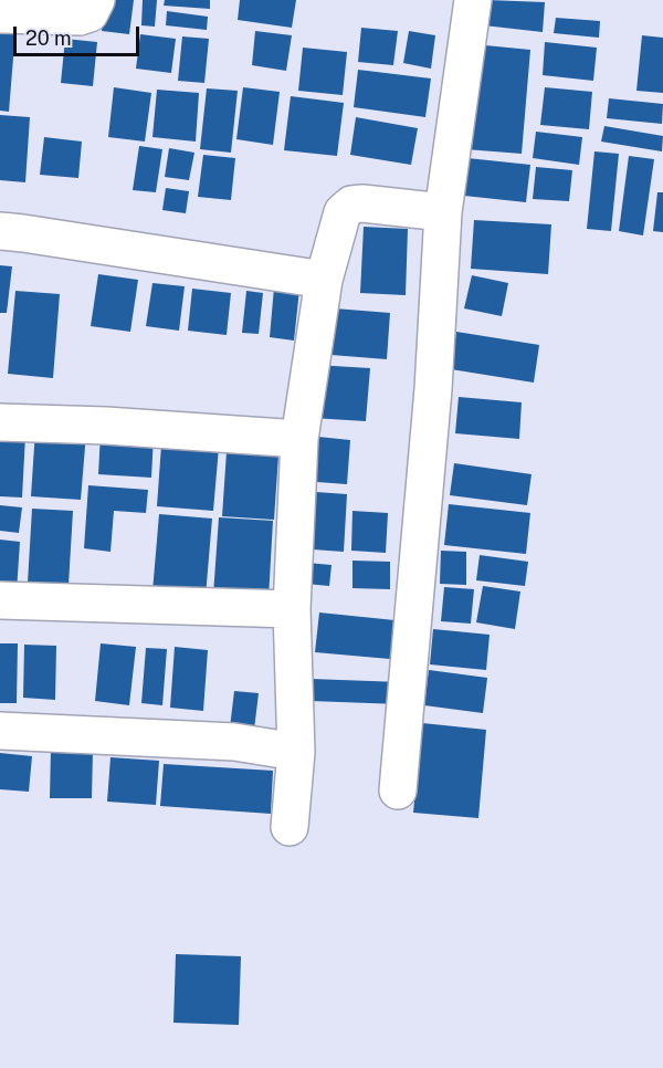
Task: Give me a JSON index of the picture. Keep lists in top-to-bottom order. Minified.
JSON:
{"scale_bar":"20 m"}
